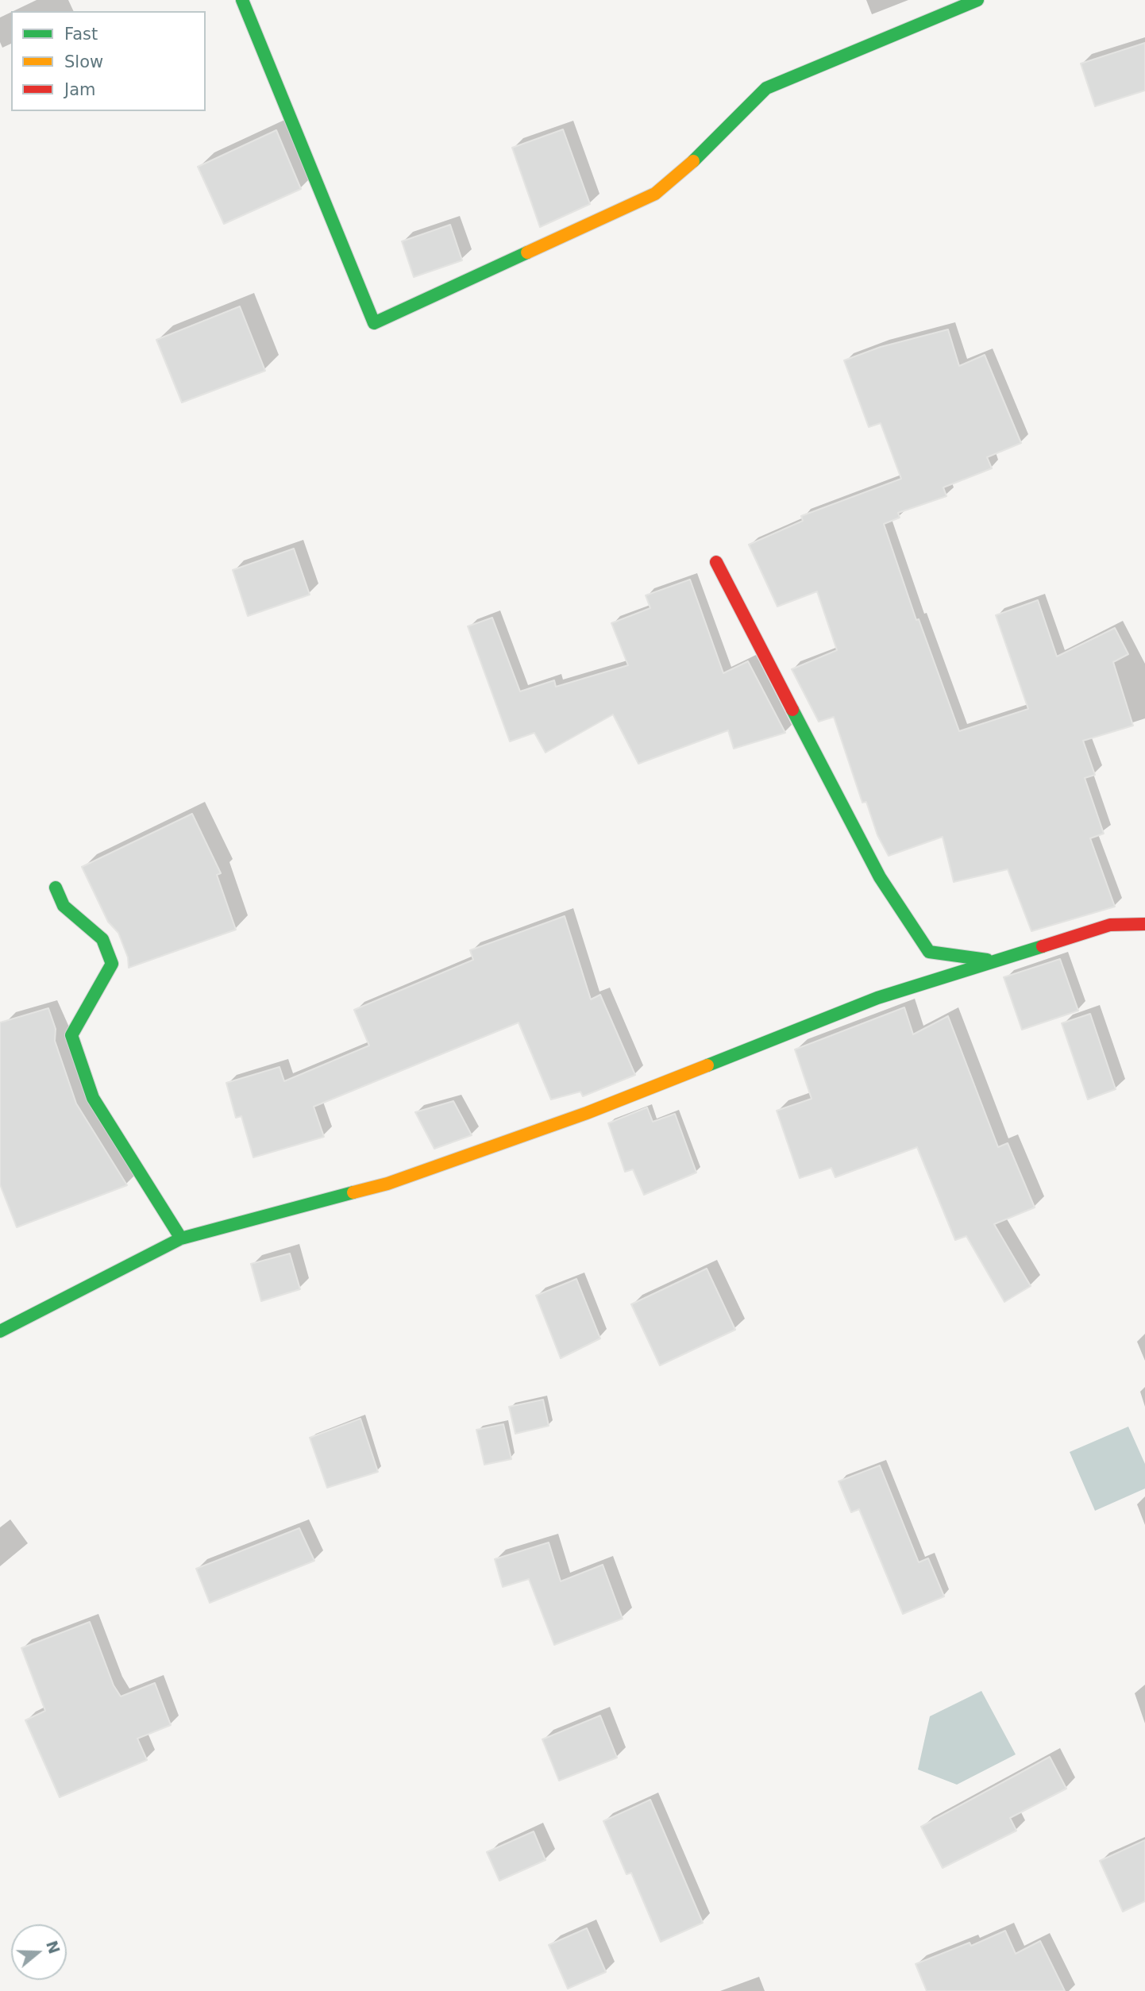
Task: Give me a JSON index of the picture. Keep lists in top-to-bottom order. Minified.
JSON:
{"legend":["Fast","Slow","Jam"],"north":"right"}
